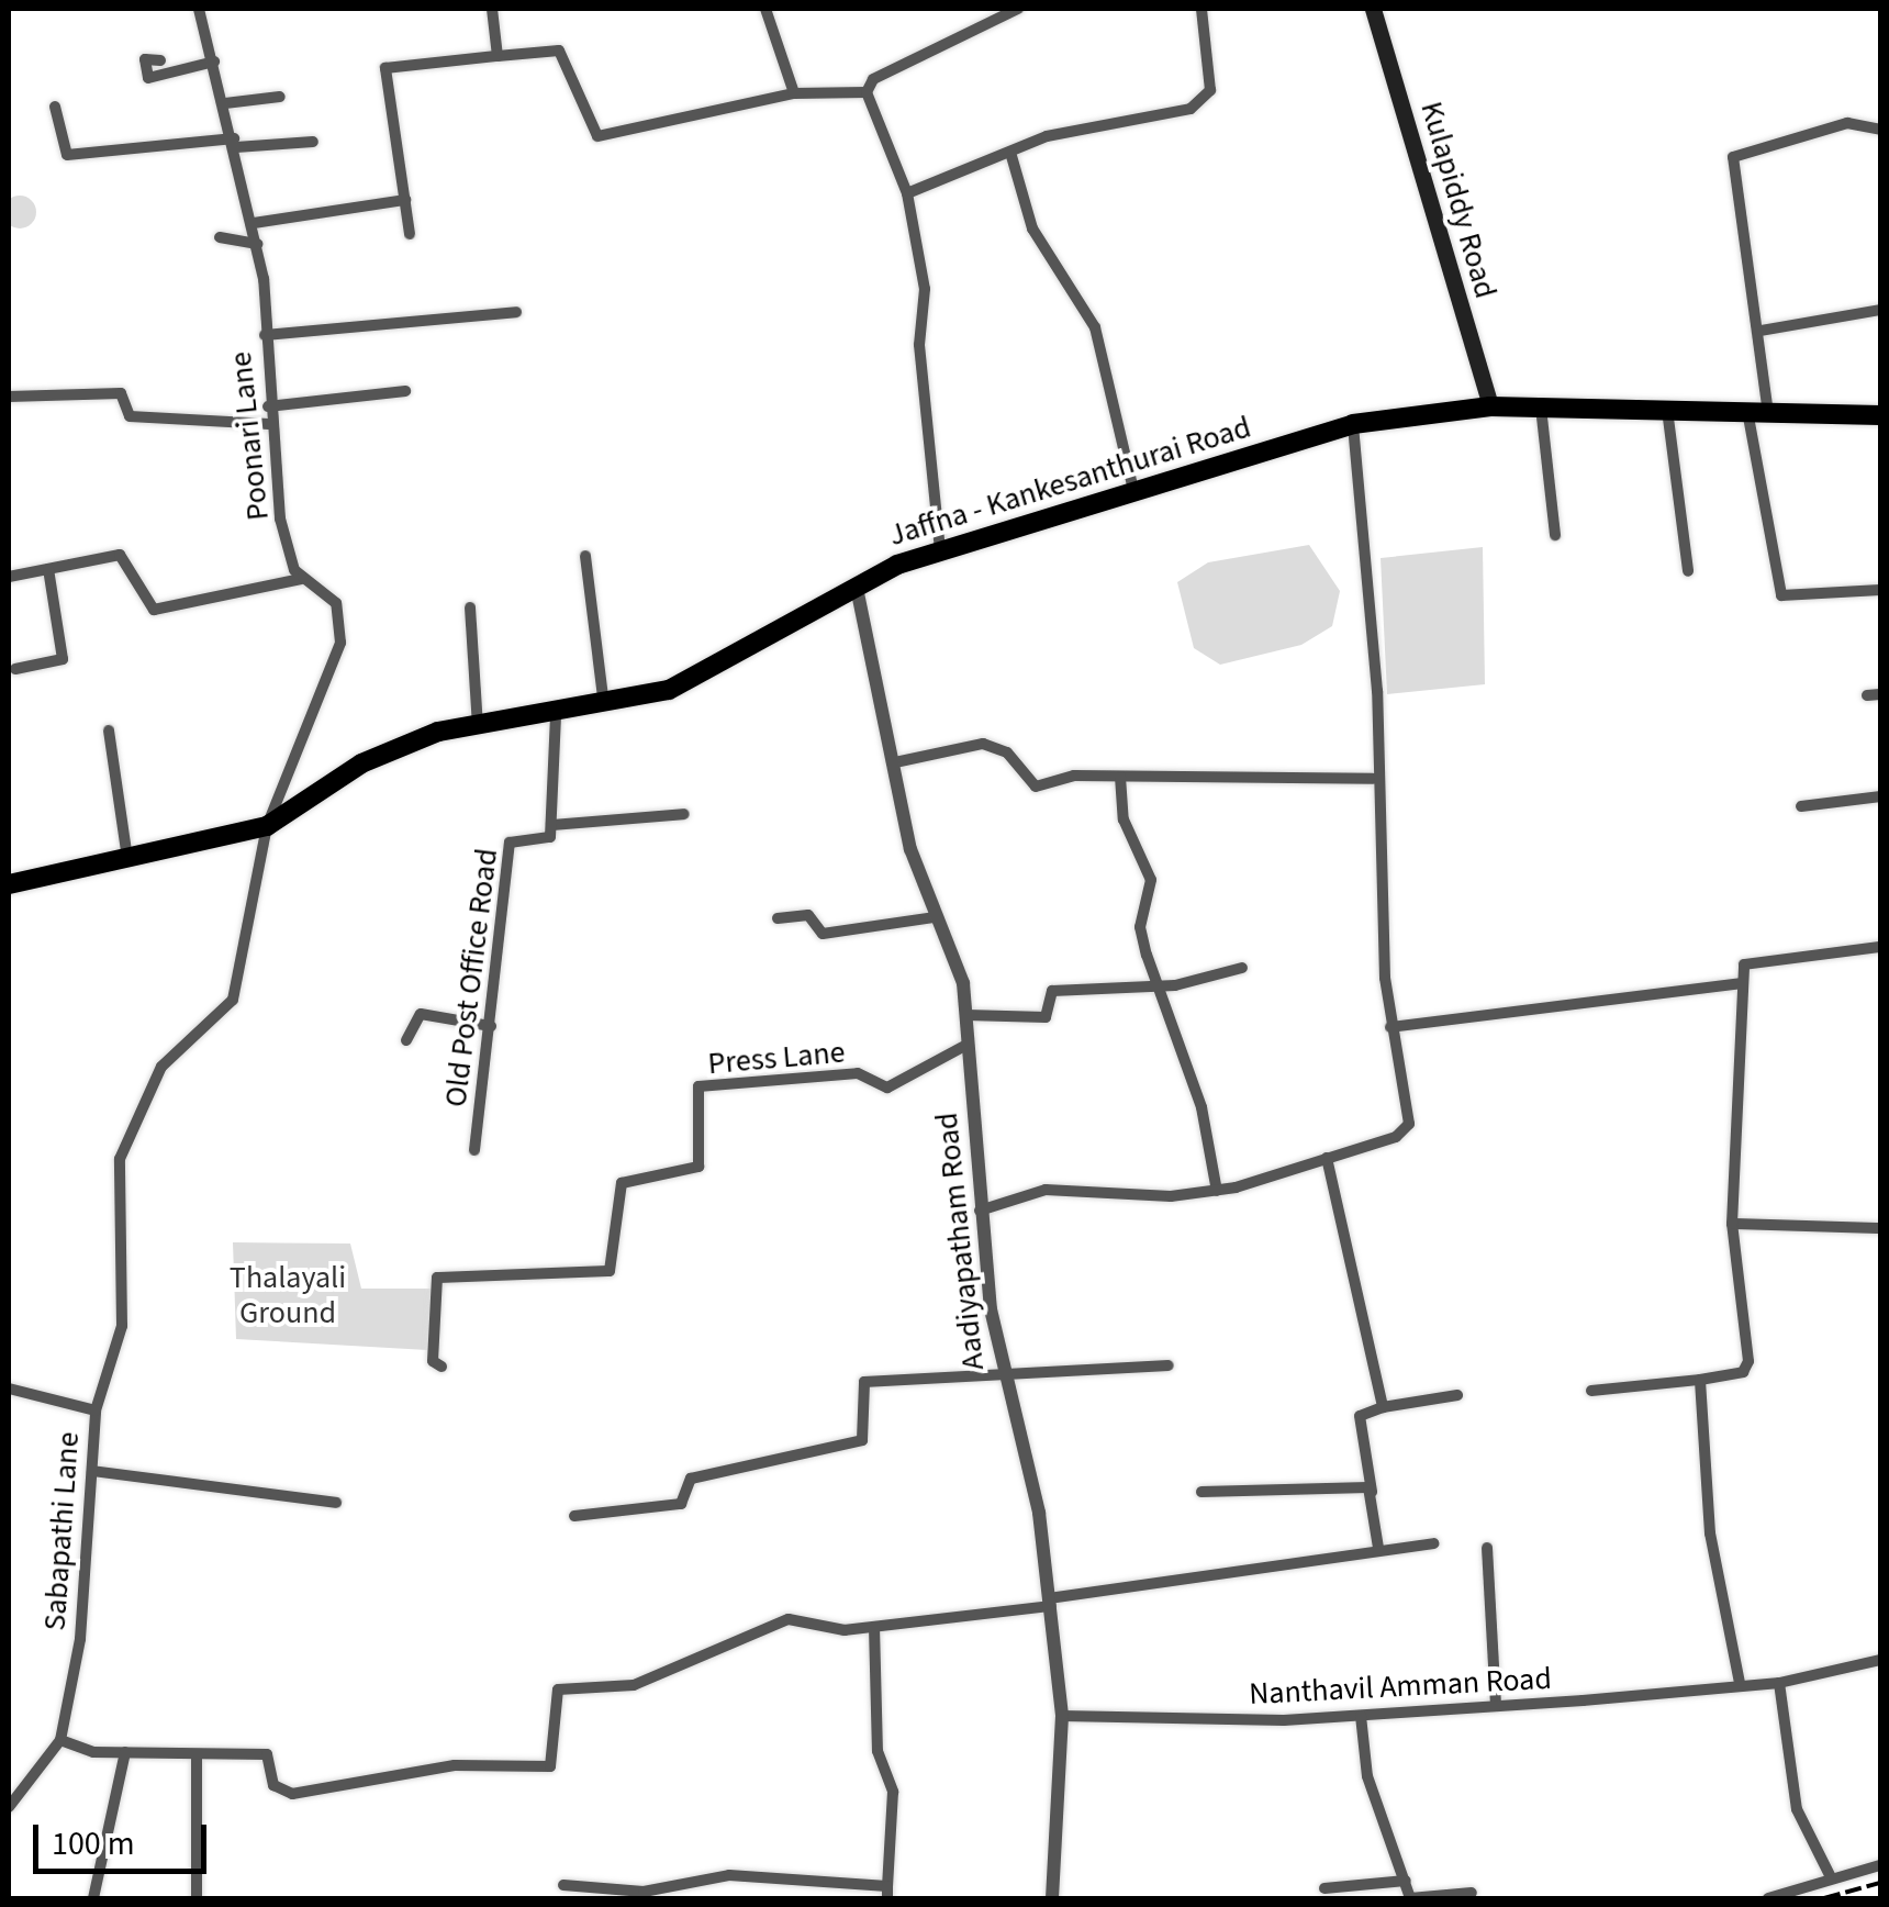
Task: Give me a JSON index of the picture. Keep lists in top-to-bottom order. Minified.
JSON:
{"streets":{"main road":["Kulapiddy Road","Jaffna - Kankesanthurai Road"],"street":["Poonari Lane","Old Post Office Road","Press Lane","Aadiyapatham Road","Sabapathi Lane","Nanthavil Amman Road"]},"crossings":[["Kulapiddy Road","Jaffna - Kankesanthurai Road"],["Poonari Lane","Jaffna - Kankesanthurai Road"],["Poonari Lane","Sabapathi Lane"],["Jaffna - Kankesanthurai Road","Aadiyapatham Road"],["Jaffna - Kankesanthurai Road","Sabapathi Lane"],["Press Lane","Aadiyapatham Road"],["Aadiyapatham Road","Nanthavil Amman Road"]],"parks":["Thalayali Ground"],"scale_bar":"100 m"}
